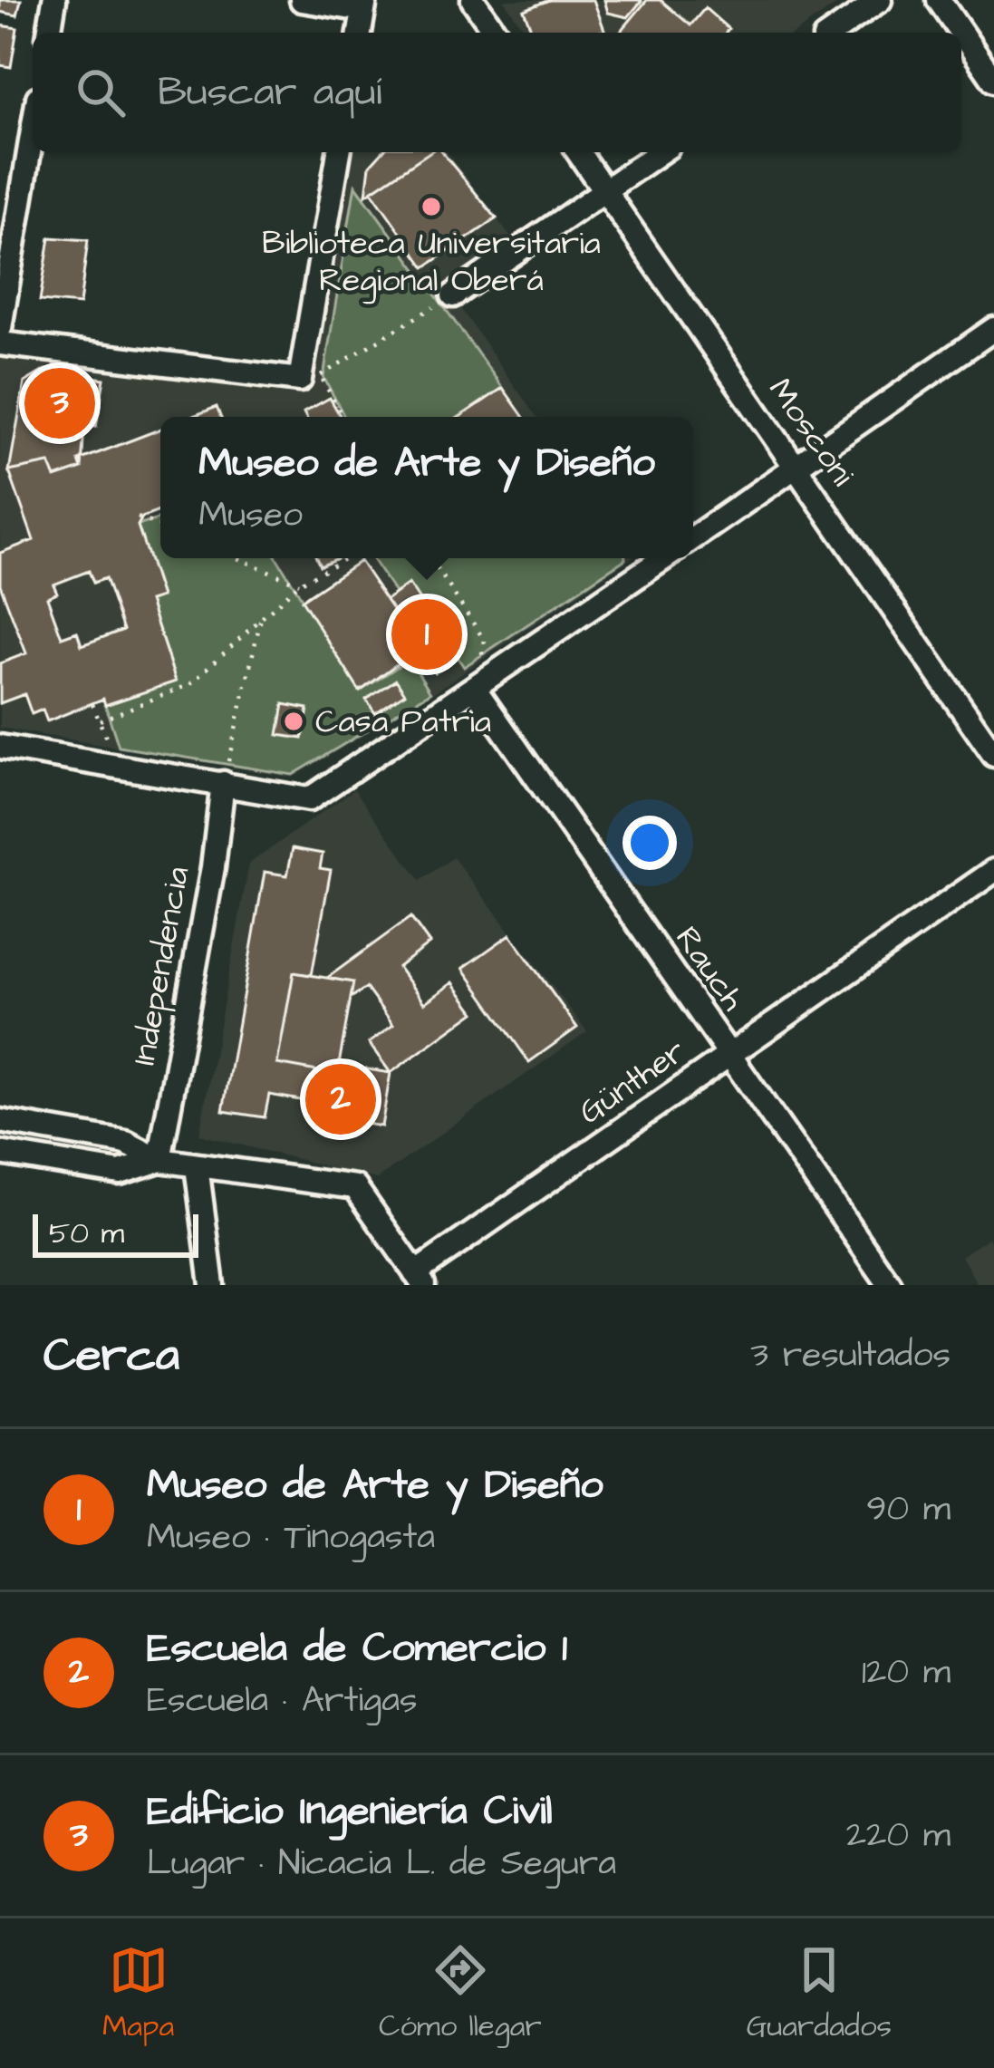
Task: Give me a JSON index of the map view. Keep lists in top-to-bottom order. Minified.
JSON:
{"streets":{"street":["Mosconi","Independencia","Rauch","Günther"]},"crossings":[["Rauch","Günther"]],"places":["Biblioteca Universitaria Regional Oberá","Casa Patria"],"scale_bar":"50 m","page":{"search":"Buscar aquí","pins":["3","1","2"],"popup":["Museo de Arte y Diseño","Museo"],"scale":"50 m","heading":["Cerca","3 resultados"],"list":[{"mark":"1","name":"Museo de Arte y Diseño","note":"Museo · Tinogasta","value":"90 m"},{"mark":"2","name":"Escuela de Comercio 1","note":"Escuela · Artigas","value":"120 m"},{"mark":"3","name":"Edificio Ingeniería Civil","note":"Lugar · Nicacia L. de Segura","value":"220 m"}],"nav":["Mapa","Cómo llegar","Guardados"]}}
